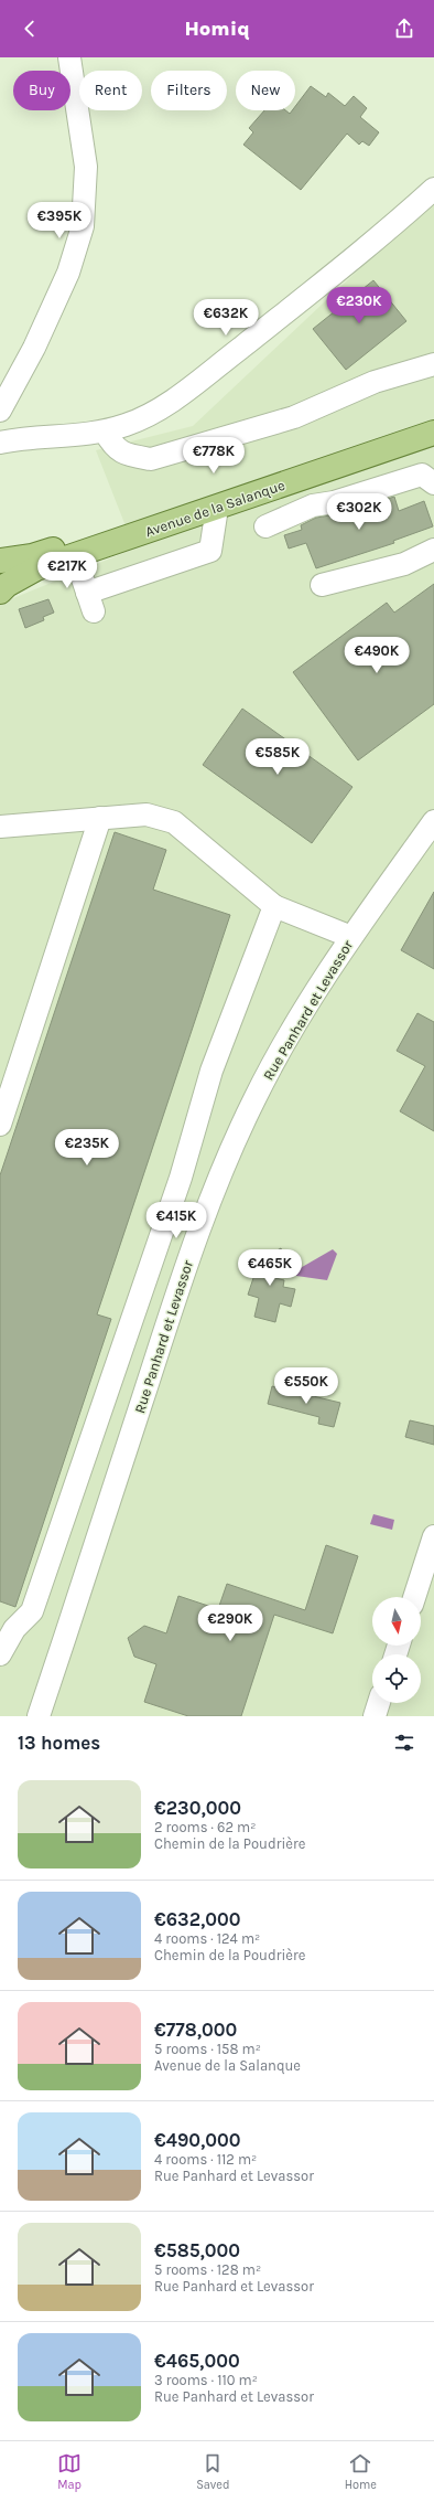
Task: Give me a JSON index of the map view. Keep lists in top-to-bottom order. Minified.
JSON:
{"streets":{"main road":["Avenue de la Salanque"],"street":["Rue Panhard et Levassor"]},"north":"bottom","page":{"header":"Homiq","chip":["Buy","Rent","Filters","New"],"price":["€395K","€230K","€632K","€778K","€302K","€217K","€490K","€585K","€235K","€415K","€465K","€550K","€290K"],"heading":"13 homes","list":[{"name":"€230,000","note":"2 rooms · 62 m² · Chemin de la Poudrière"},{"name":"€632,000","note":"4 rooms · 124 m² · Chemin de la Poudrière"},{"name":"€778,000","note":"5 rooms · 158 m² · Avenue de la Salanque"},{"name":"€490,000","note":"4 rooms · 112 m² · Rue Panhard et Levassor"},{"name":"€585,000","note":"5 rooms · 128 m² · Rue Panhard et Levassor"},{"name":"€465,000","note":"3 rooms · 110 m² · Rue Panhard et Levassor"}],"tabs":["Map","Saved","Home"]}}
